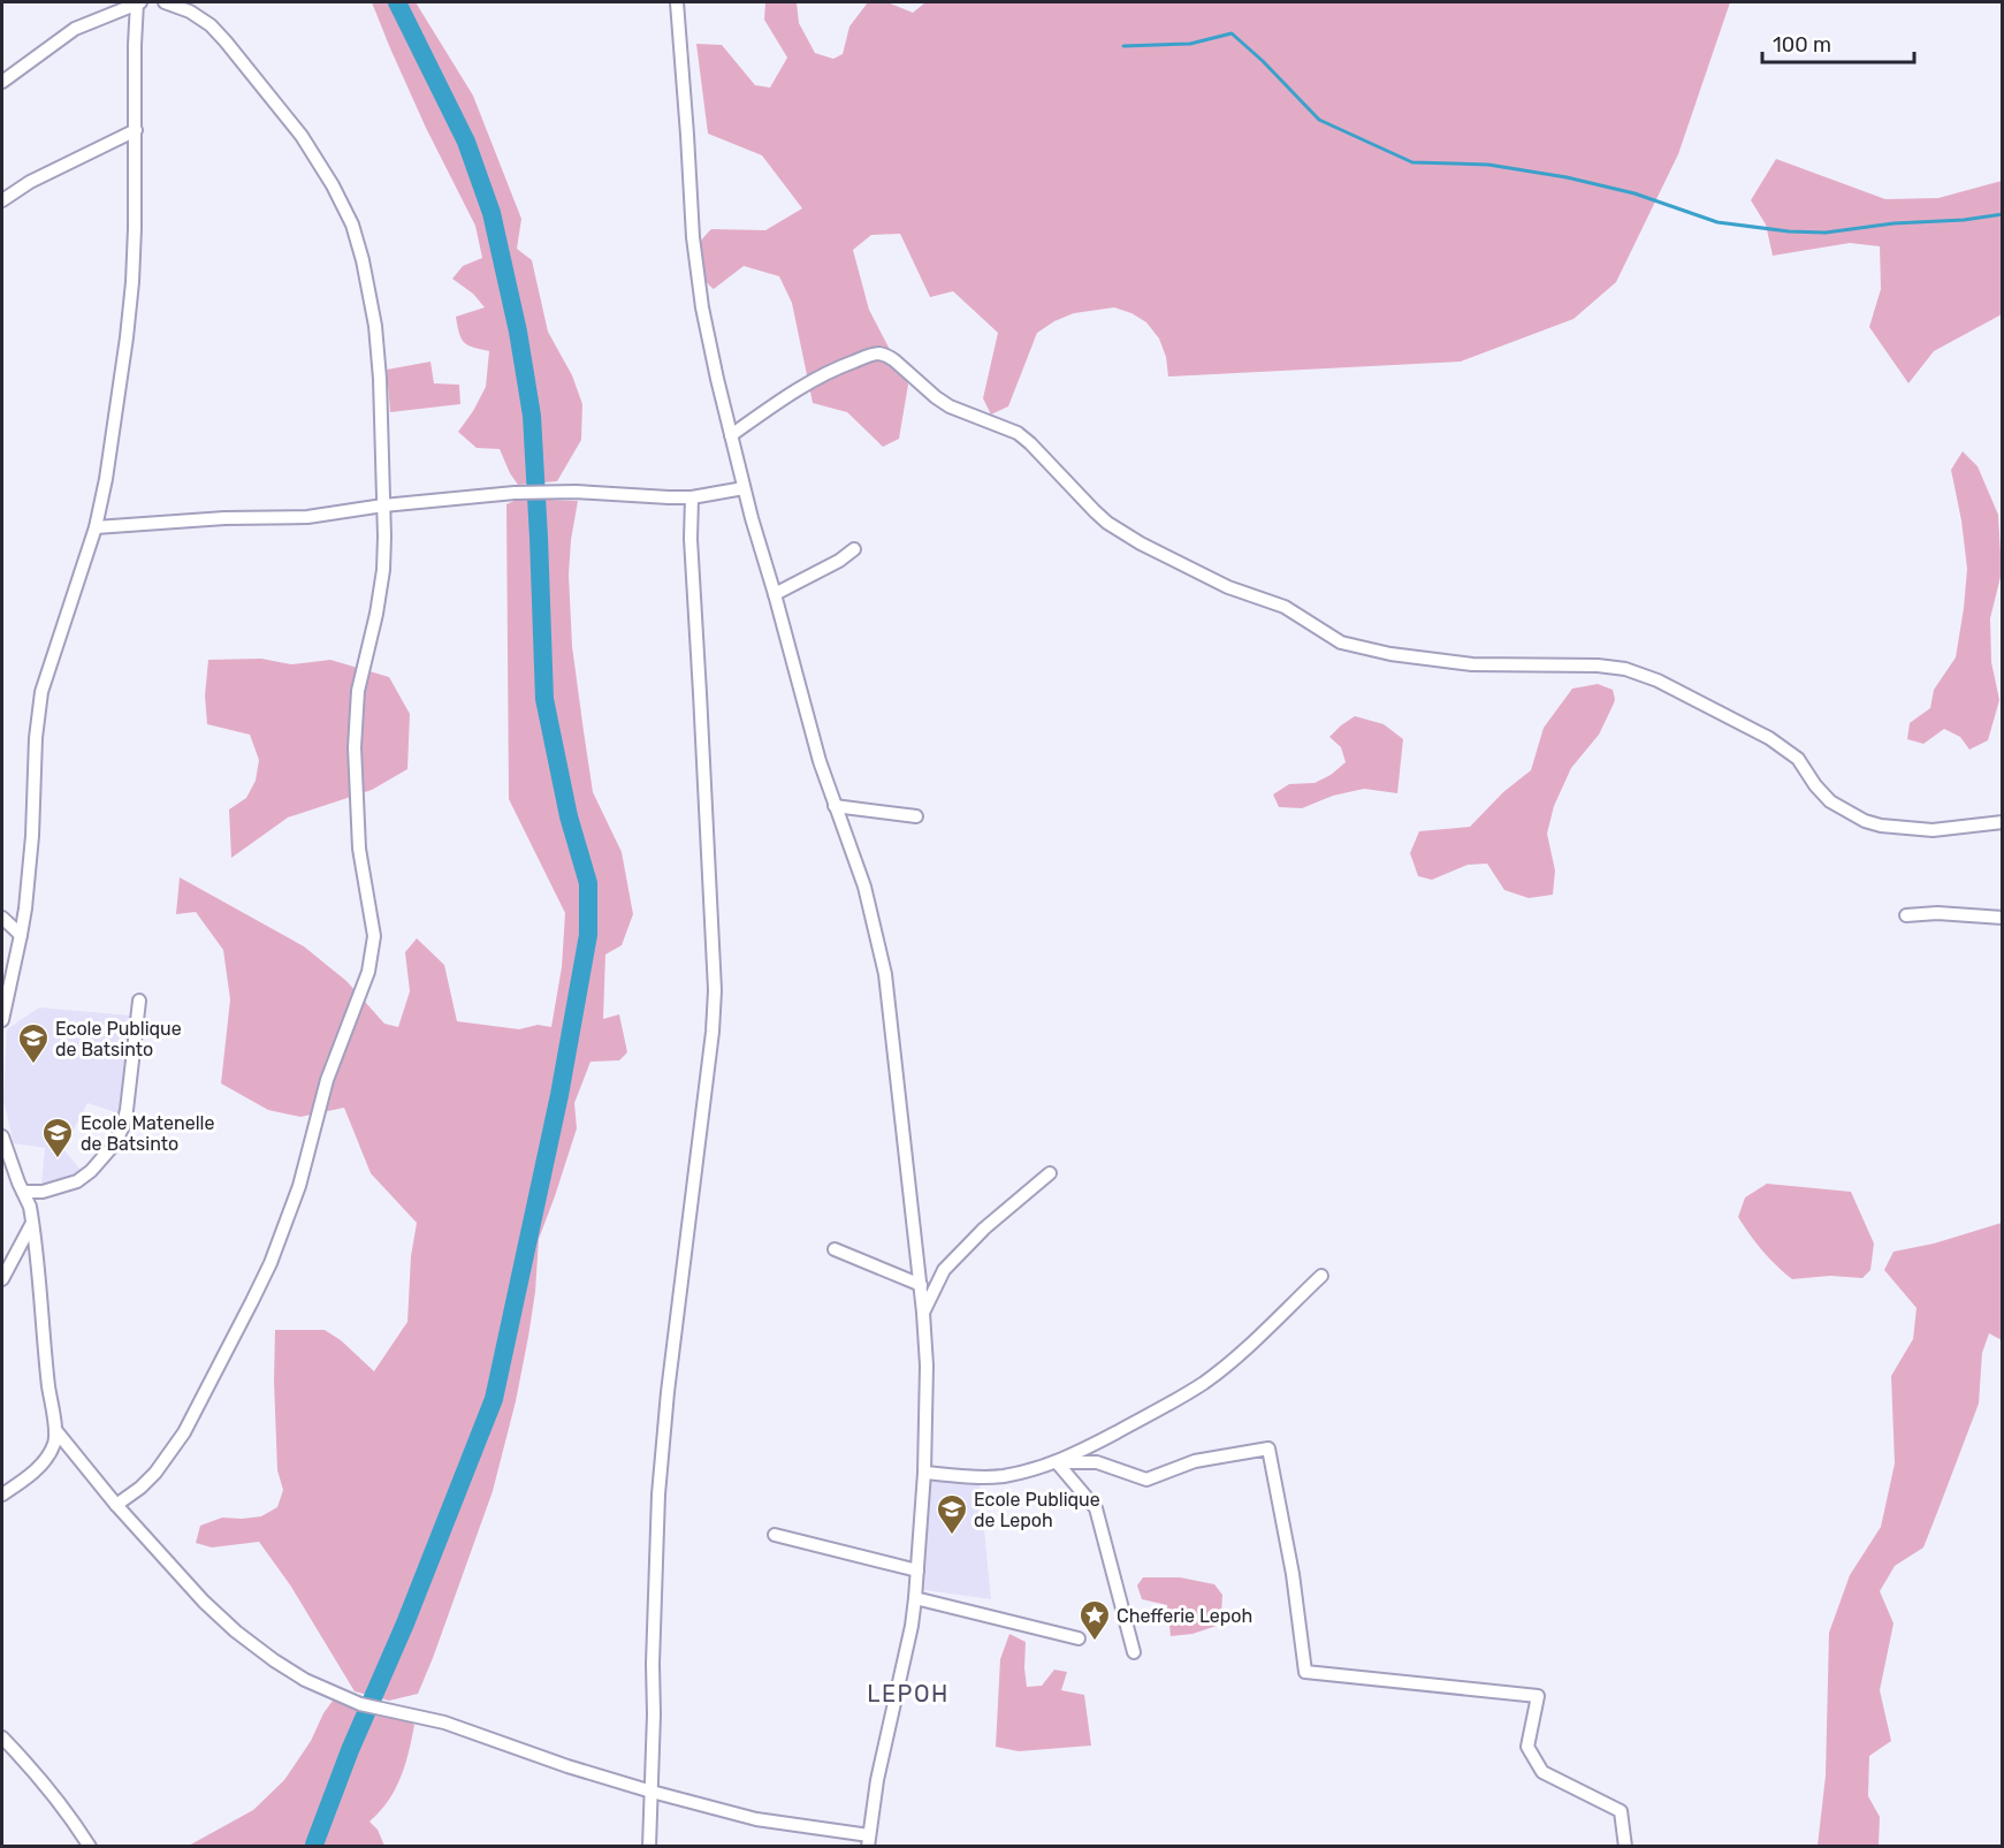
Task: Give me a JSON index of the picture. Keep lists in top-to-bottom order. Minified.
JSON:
{"districts":["LEPOH"],"places":{"school or university":["Ecole Publique de Batsinto","Ecole Matenelle de Batsinto","Ecole Publique de Lepoh"],"place":["Chefferie Lepoh"]},"scale_bar":"100 m"}
